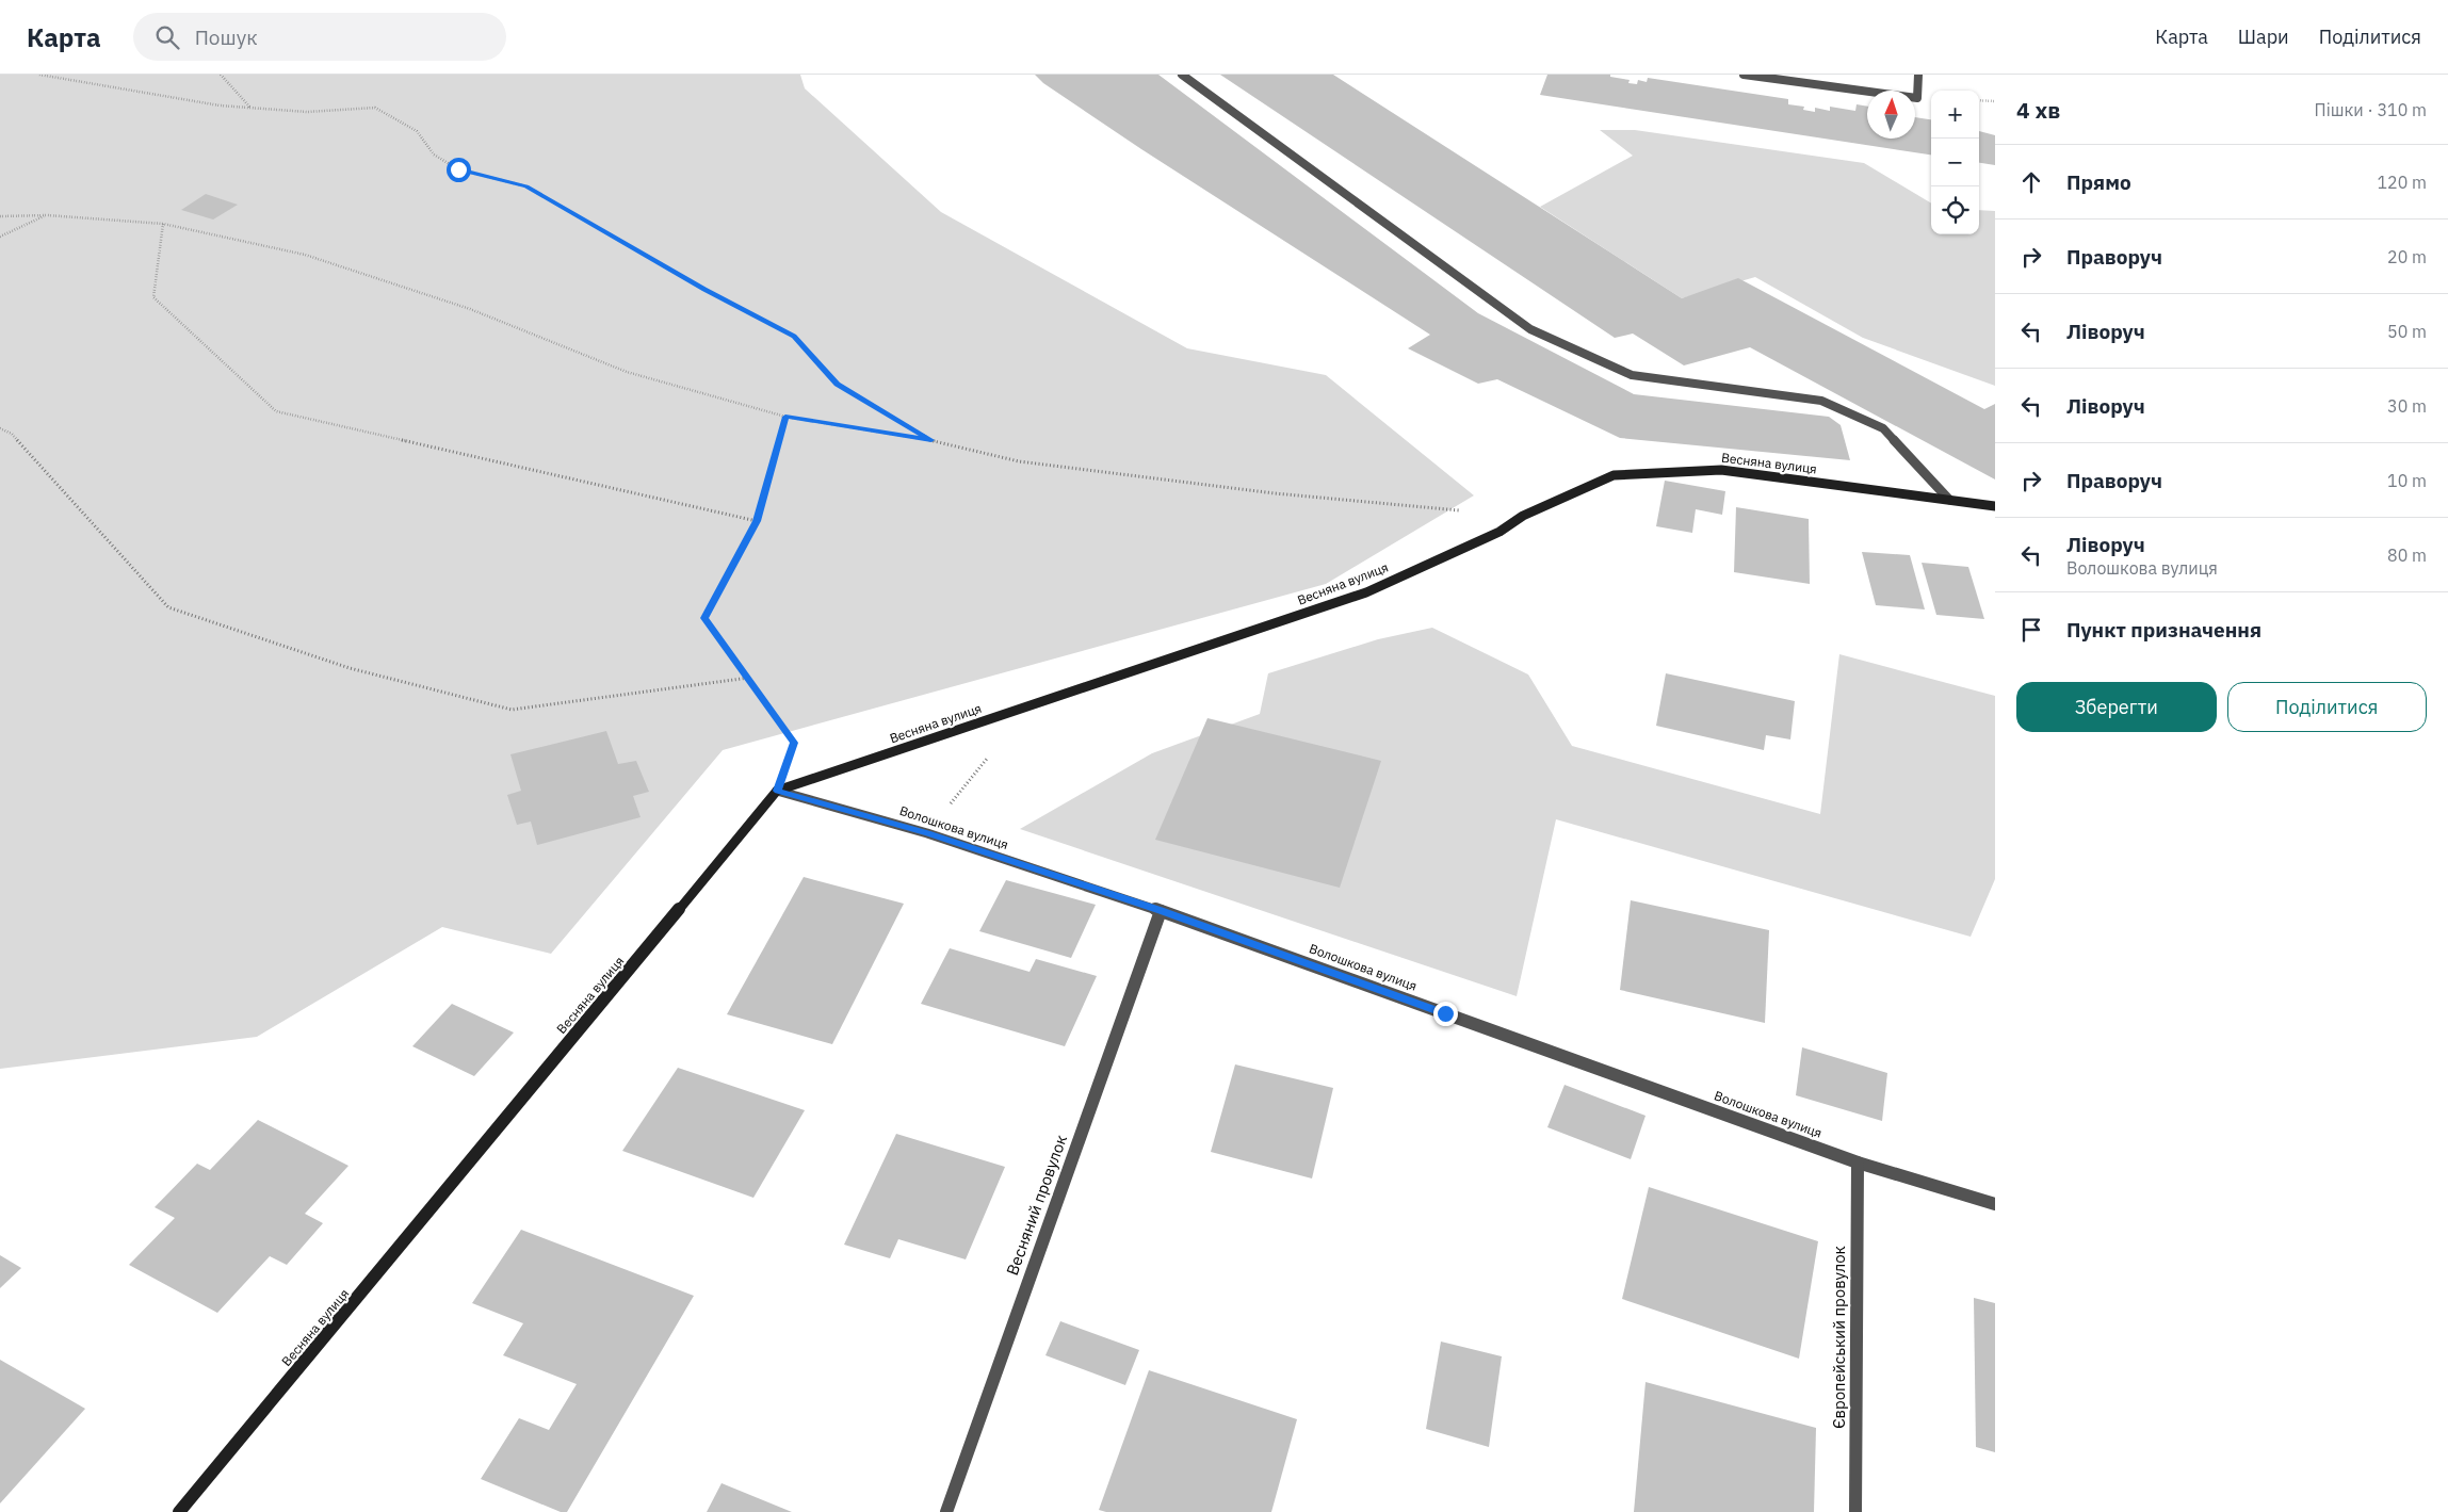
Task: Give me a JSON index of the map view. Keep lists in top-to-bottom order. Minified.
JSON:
{"streets":{"street":["Весняна вулиця","Волошкова вулиця","Весняний провулок","Європейський провулок"]},"crossings":[["Весняна вулиця","Волошкова вулиця"],["Волошкова вулиця","Весняний провулок"],["Волошкова вулиця","Європейський провулок"]],"north":"top","page":{"header":"Карта","search":"Пошук","nav":["Карта","Шари","Поділитися"],"heading":["4 хв","Пішки · 310 m"],"map_buttons":["+","−"],"list":[["Прямо","120 m"],["Праворуч","20 m"],["Ліворуч","50 m"],["Ліворуч","30 m"],["Праворуч","10 m"],["Ліворуч","Волошкова вулиця","80 m"],"Пункт призначення"],"buttons":["Зберегти","Поділитися"]}}
